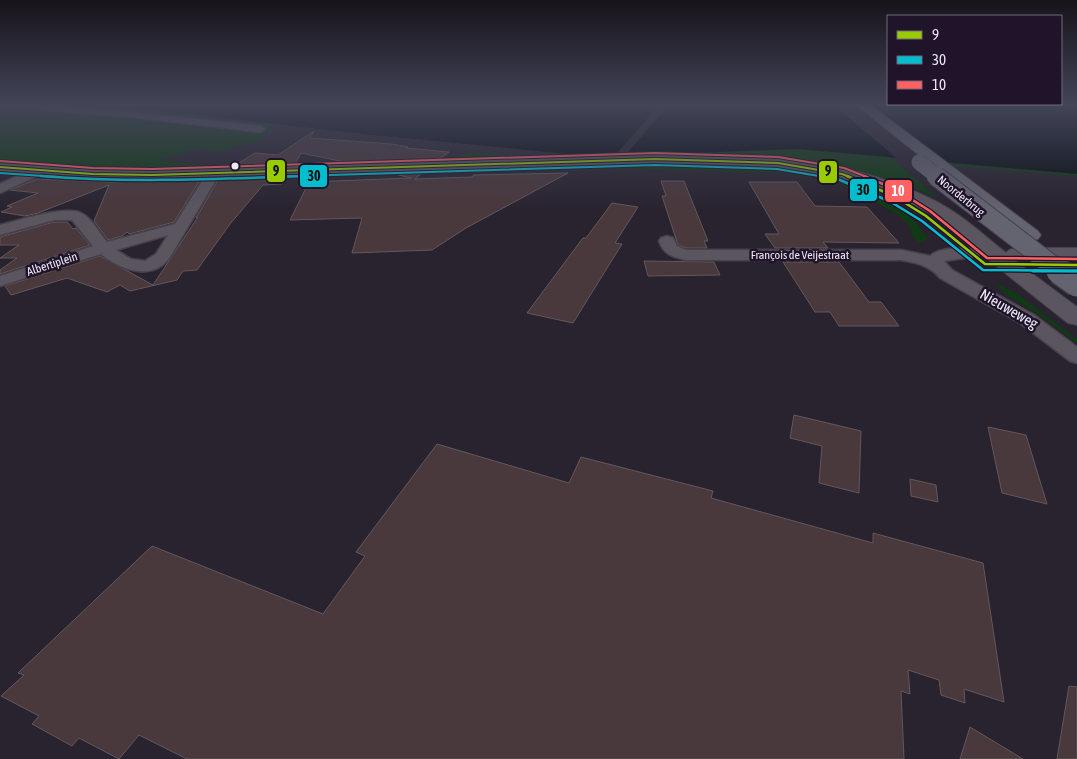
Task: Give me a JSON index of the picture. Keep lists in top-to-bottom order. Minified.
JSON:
{"streets":{"main road":["Noorderbrug"],"street":["François de Veijestraat","Albertiplein","Nieuweweg"]},"crossings":[["François de Veijestraat","Nieuweweg"]],"lines":["transit line 10","transit line 9","transit line 30"],"legend":["9","30","10"]}
